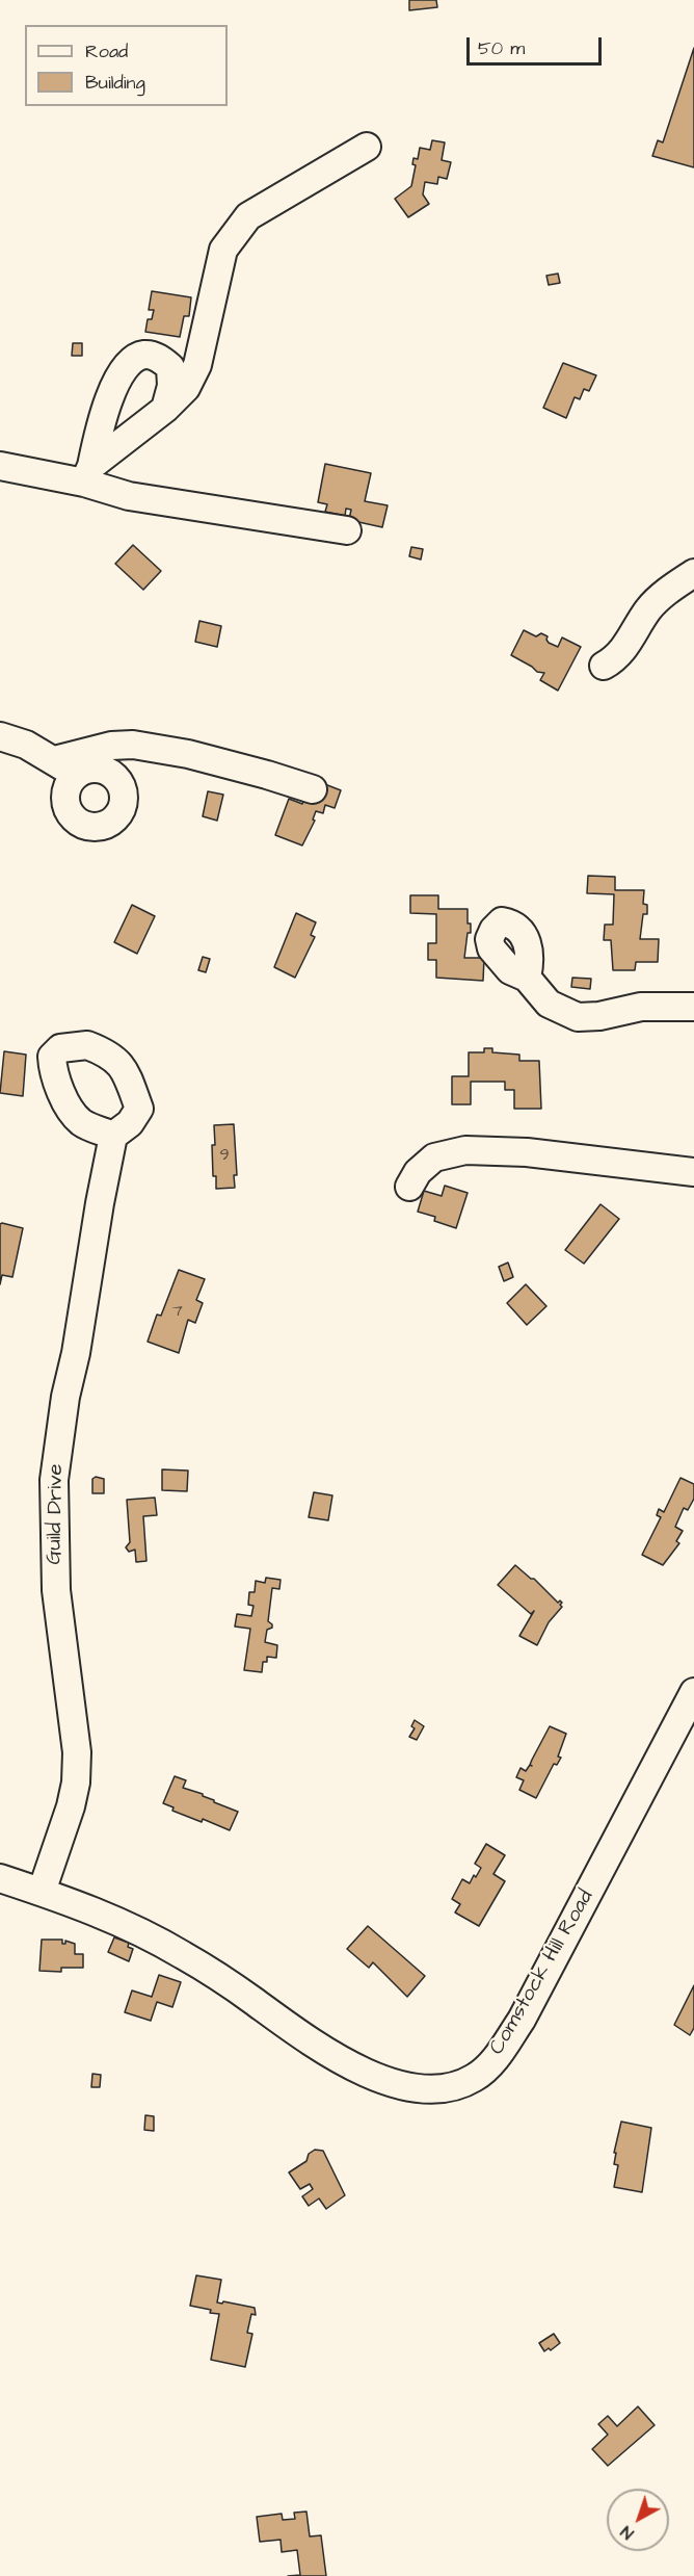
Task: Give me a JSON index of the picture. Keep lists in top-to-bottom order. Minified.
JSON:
{"streets":{"street":["Guild Drive","Comstock Hill Road"]},"crossings":[["Guild Drive","Comstock Hill Road"]],"house_numbers":["9","7"],"legend":["Road","Building"],"scale_bar":"50 m","north":"bottom left"}
